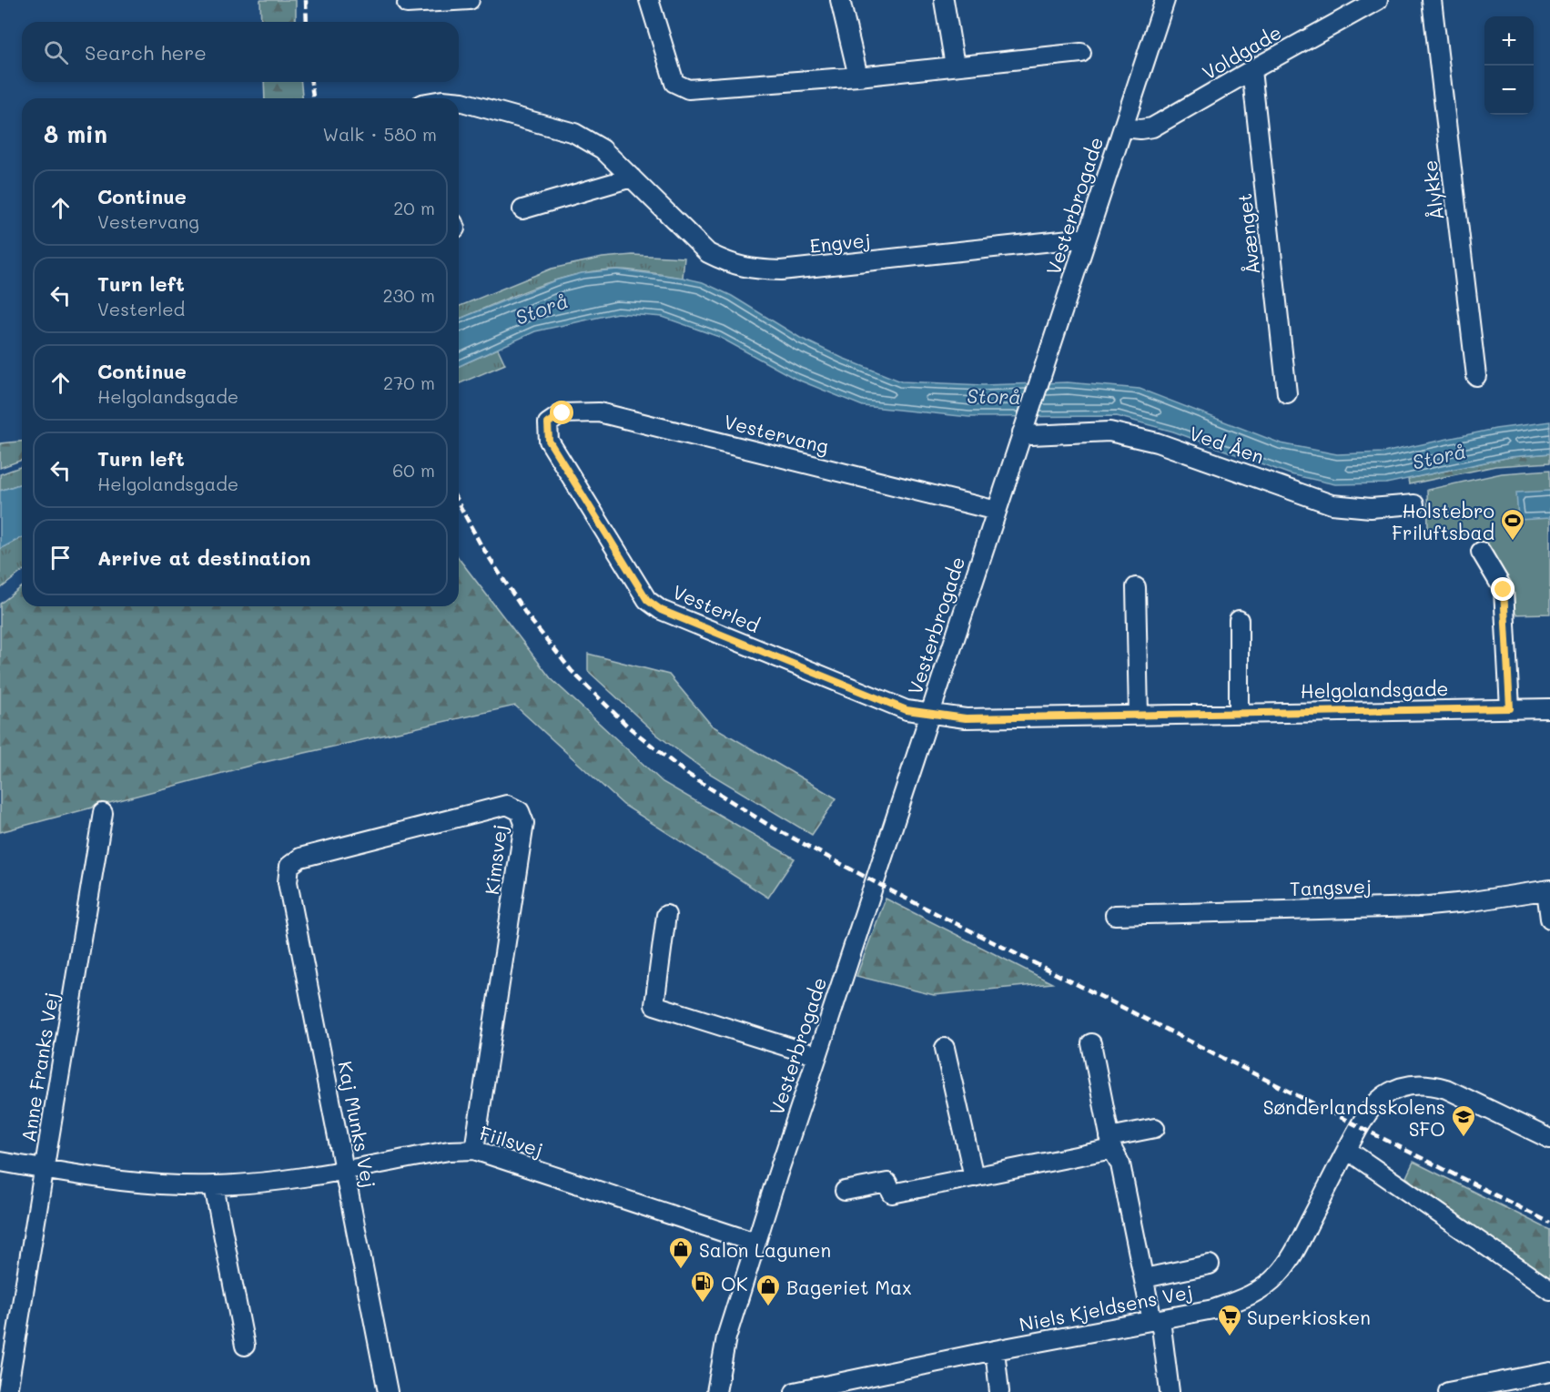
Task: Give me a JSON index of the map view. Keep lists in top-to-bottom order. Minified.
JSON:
{"streets":{"street":["Voldgade","Ålykke","Vesterbrogade","Åvænget","Engvej","Vestervang","Ved Åen","Vesterled","Helgolandsgade","Kimsvej","Tangsvej","Anne Franks Vej","Kaj Munks Vej","Fiilsvej","Niels Kjeldsens Vej"]},"crossings":[["Voldgade","Vesterbrogade"],["Voldgade","Åvænget"],["Vesterbrogade","Engvej"],["Vesterbrogade","Vestervang"],["Vesterbrogade","Ved Åen"],["Vesterbrogade","Vesterled"],["Vesterbrogade","Helgolandsgade"],["Vesterbrogade","Fiilsvej"],["Vestervang","Vesterled"],["Vesterled","Helgolandsgade"],["Kimsvej","Kaj Munks Vej"],["Kimsvej","Fiilsvej"],["Anne Franks Vej","Fiilsvej"],["Kaj Munks Vej","Fiilsvej"]],"water":["Storå"],"places":{"sports":["Holstebro Friluftsbad"],"school or university":["Sønderlandsskolens SFO"],"shop":["Salon Lagunen","Bageriet Max"],"fuel station":["OK"],"supermarket":["Superkiosken"]},"page":{"map_buttons":["+","−"],"search":"Search here","heading":["8 min","Walk · 580 m"],"list":[["Continue","Vestervang","20 m"],["Turn left","Vesterled","230 m"],["Continue","Helgolandsgade","270 m"],["Turn left","Helgolandsgade","60 m"],"Arrive at destination"]}}
